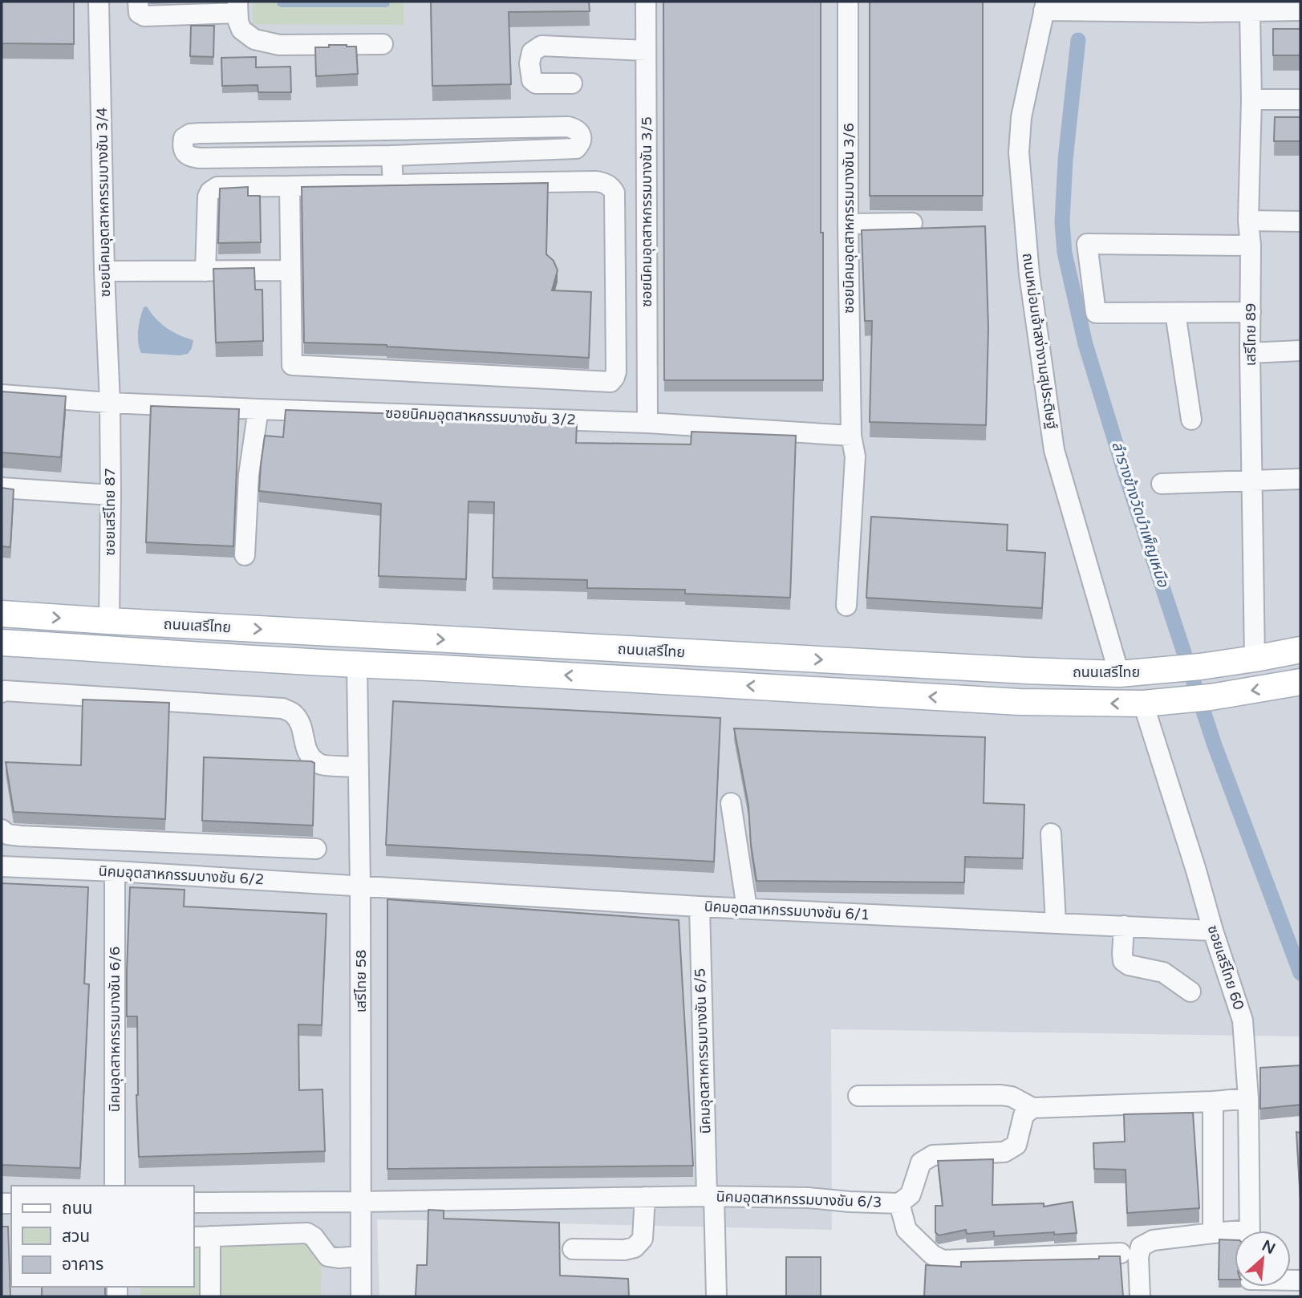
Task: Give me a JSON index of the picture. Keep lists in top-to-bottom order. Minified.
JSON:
{"streets":{"main road":["ถนนเสรีไทย"],"street":["ซอยนิคมอุตสาหกรรมบางชัน 3/4","ซอยนิคมอุตสาหกรรมบางชัน 3/5","ซอยนิคมอุตสาหกรรมบางชัน 3/6","เสรีไทย 89","ถนนหม่อมเจ้าสง่างามสุประดิษฐ์","ซอยนิคมอุตสาหกรรมบางชัน 3/2","ซอยเสรีไทย 87","นิคมอุตสาหกรรมบางชัน 6/2","นิคมอุตสาหกรรมบางชัน 6/1","ซอยเสรีไทย 60","เสรีไทย 58","นิคมอุตสาหกรรมบางชัน 6/6","นิคมอุตสาหกรรมบางชัน 6/5","นิคมอุตสาหกรรมบางชัน 6/3"]},"crossings":[["ซอยนิคมอุตสาหกรรมบางชัน 3/4","ซอยนิคมอุตสาหกรรมบางชัน 3/2"],["ซอยนิคมอุตสาหกรรมบางชัน 3/4","ซอยเสรีไทย 87"],["ซอยนิคมอุตสาหกรรมบางชัน 3/5","ซอยนิคมอุตสาหกรรมบางชัน 3/2"],["ซอยนิคมอุตสาหกรรมบางชัน 3/6","ซอยนิคมอุตสาหกรรมบางชัน 3/2"],["เสรีไทย 89","ถนนเสรีไทย"],["ถนนหม่อมเจ้าสง่างามสุประดิษฐ์","ถนนเสรีไทย"],["ซอยนิคมอุตสาหกรรมบางชัน 3/2","ซอยเสรีไทย 87"],["ซอยเสรีไทย 87","ถนนเสรีไทย"],["ถนนเสรีไทย","ซอยเสรีไทย 60"],["ถนนเสรีไทย","เสรีไทย 58"],["นิคมอุตสาหกรรมบางชัน 6/2","นิคมอุตสาหกรรมบางชัน 6/1"],["นิคมอุตสาหกรรมบางชัน 6/2","เสรีไทย 58"],["นิคมอุตสาหกรรมบางชัน 6/2","นิคมอุตสาหกรรมบางชัน 6/6"],["นิคมอุตสาหกรรมบางชัน 6/1","ซอยเสรีไทย 60"],["นิคมอุตสาหกรรมบางชัน 6/1","เสรีไทย 58"],["นิคมอุตสาหกรรมบางชัน 6/1","นิคมอุตสาหกรรมบางชัน 6/5"],["เสรีไทย 58","นิคมอุตสาหกรรมบางชัน 6/3"],["นิคมอุตสาหกรรมบางชัน 6/5","นิคมอุตสาหกรรมบางชัน 6/3"]],"water":["ลำรางข้างวัดบำเพ็ญเหนือ"],"legend":["ถนน","สวน","อาคาร"],"north":"top right"}
